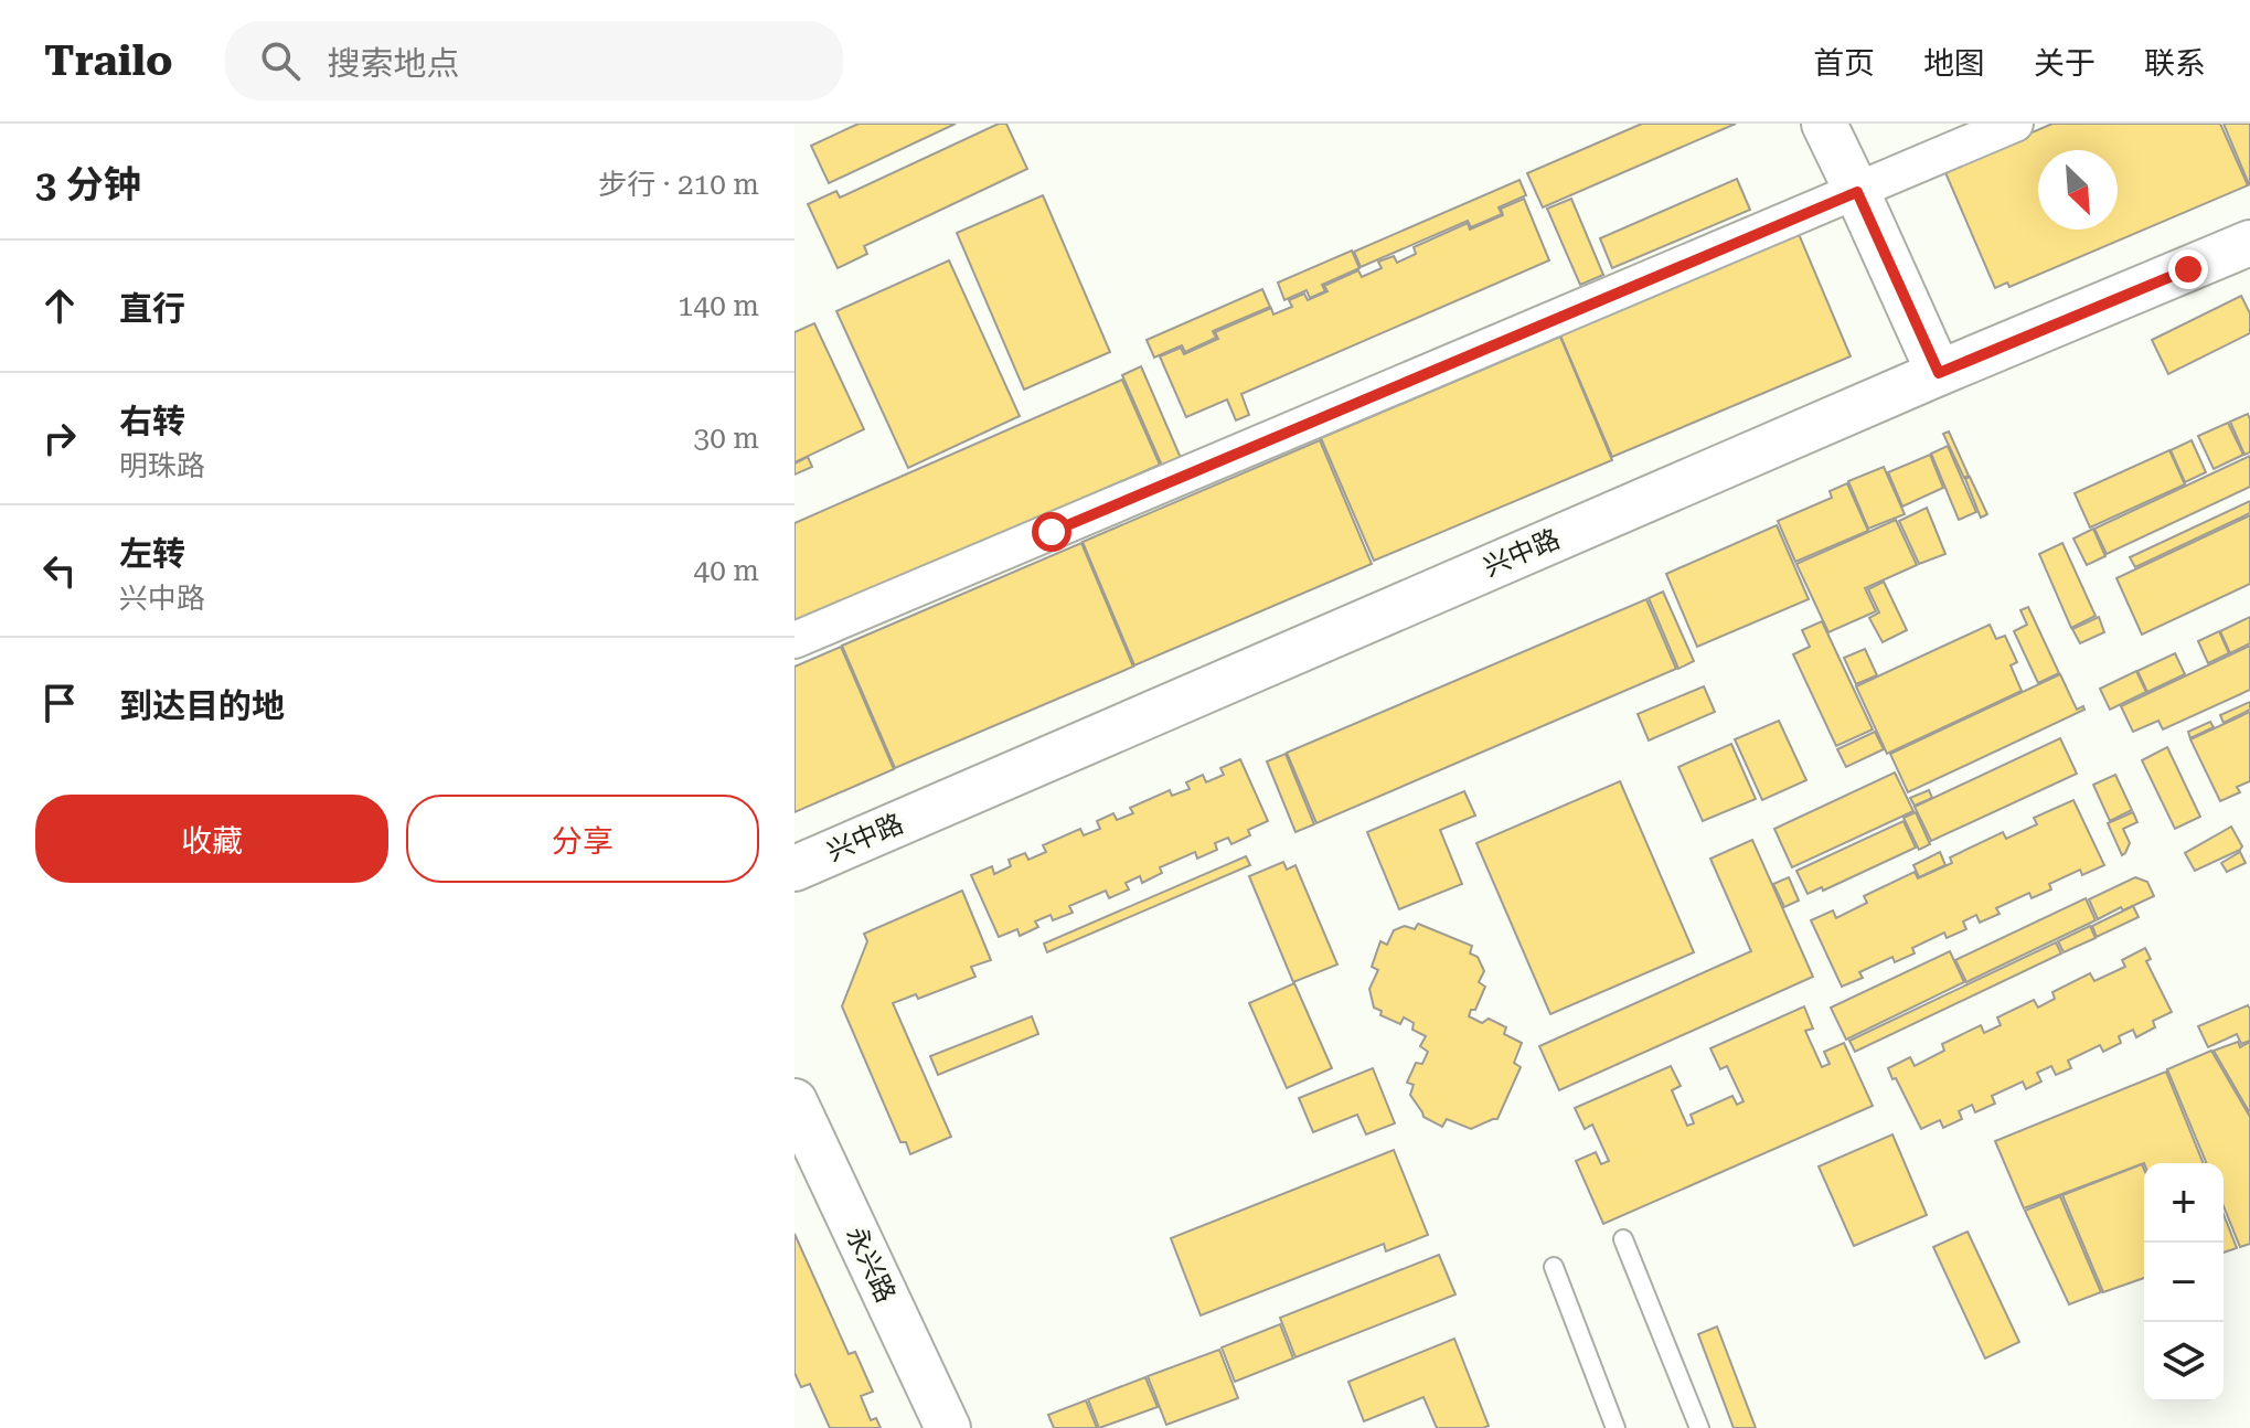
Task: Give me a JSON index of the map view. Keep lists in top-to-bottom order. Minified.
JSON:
{"streets":{"street":["兴中路","永兴路"]},"north":"bottom right","page":{"header":"Trailo","search":"搜索地点","nav":["首页","地图","关于","联系"],"heading":["3 分钟","步行 · 210 m"],"list":[["直行","140 m"],["右转","明珠路","30 m"],["左转","兴中路","40 m"],"到达目的地"],"buttons":["收藏","分享"],"map_buttons":["+","−"]}}
